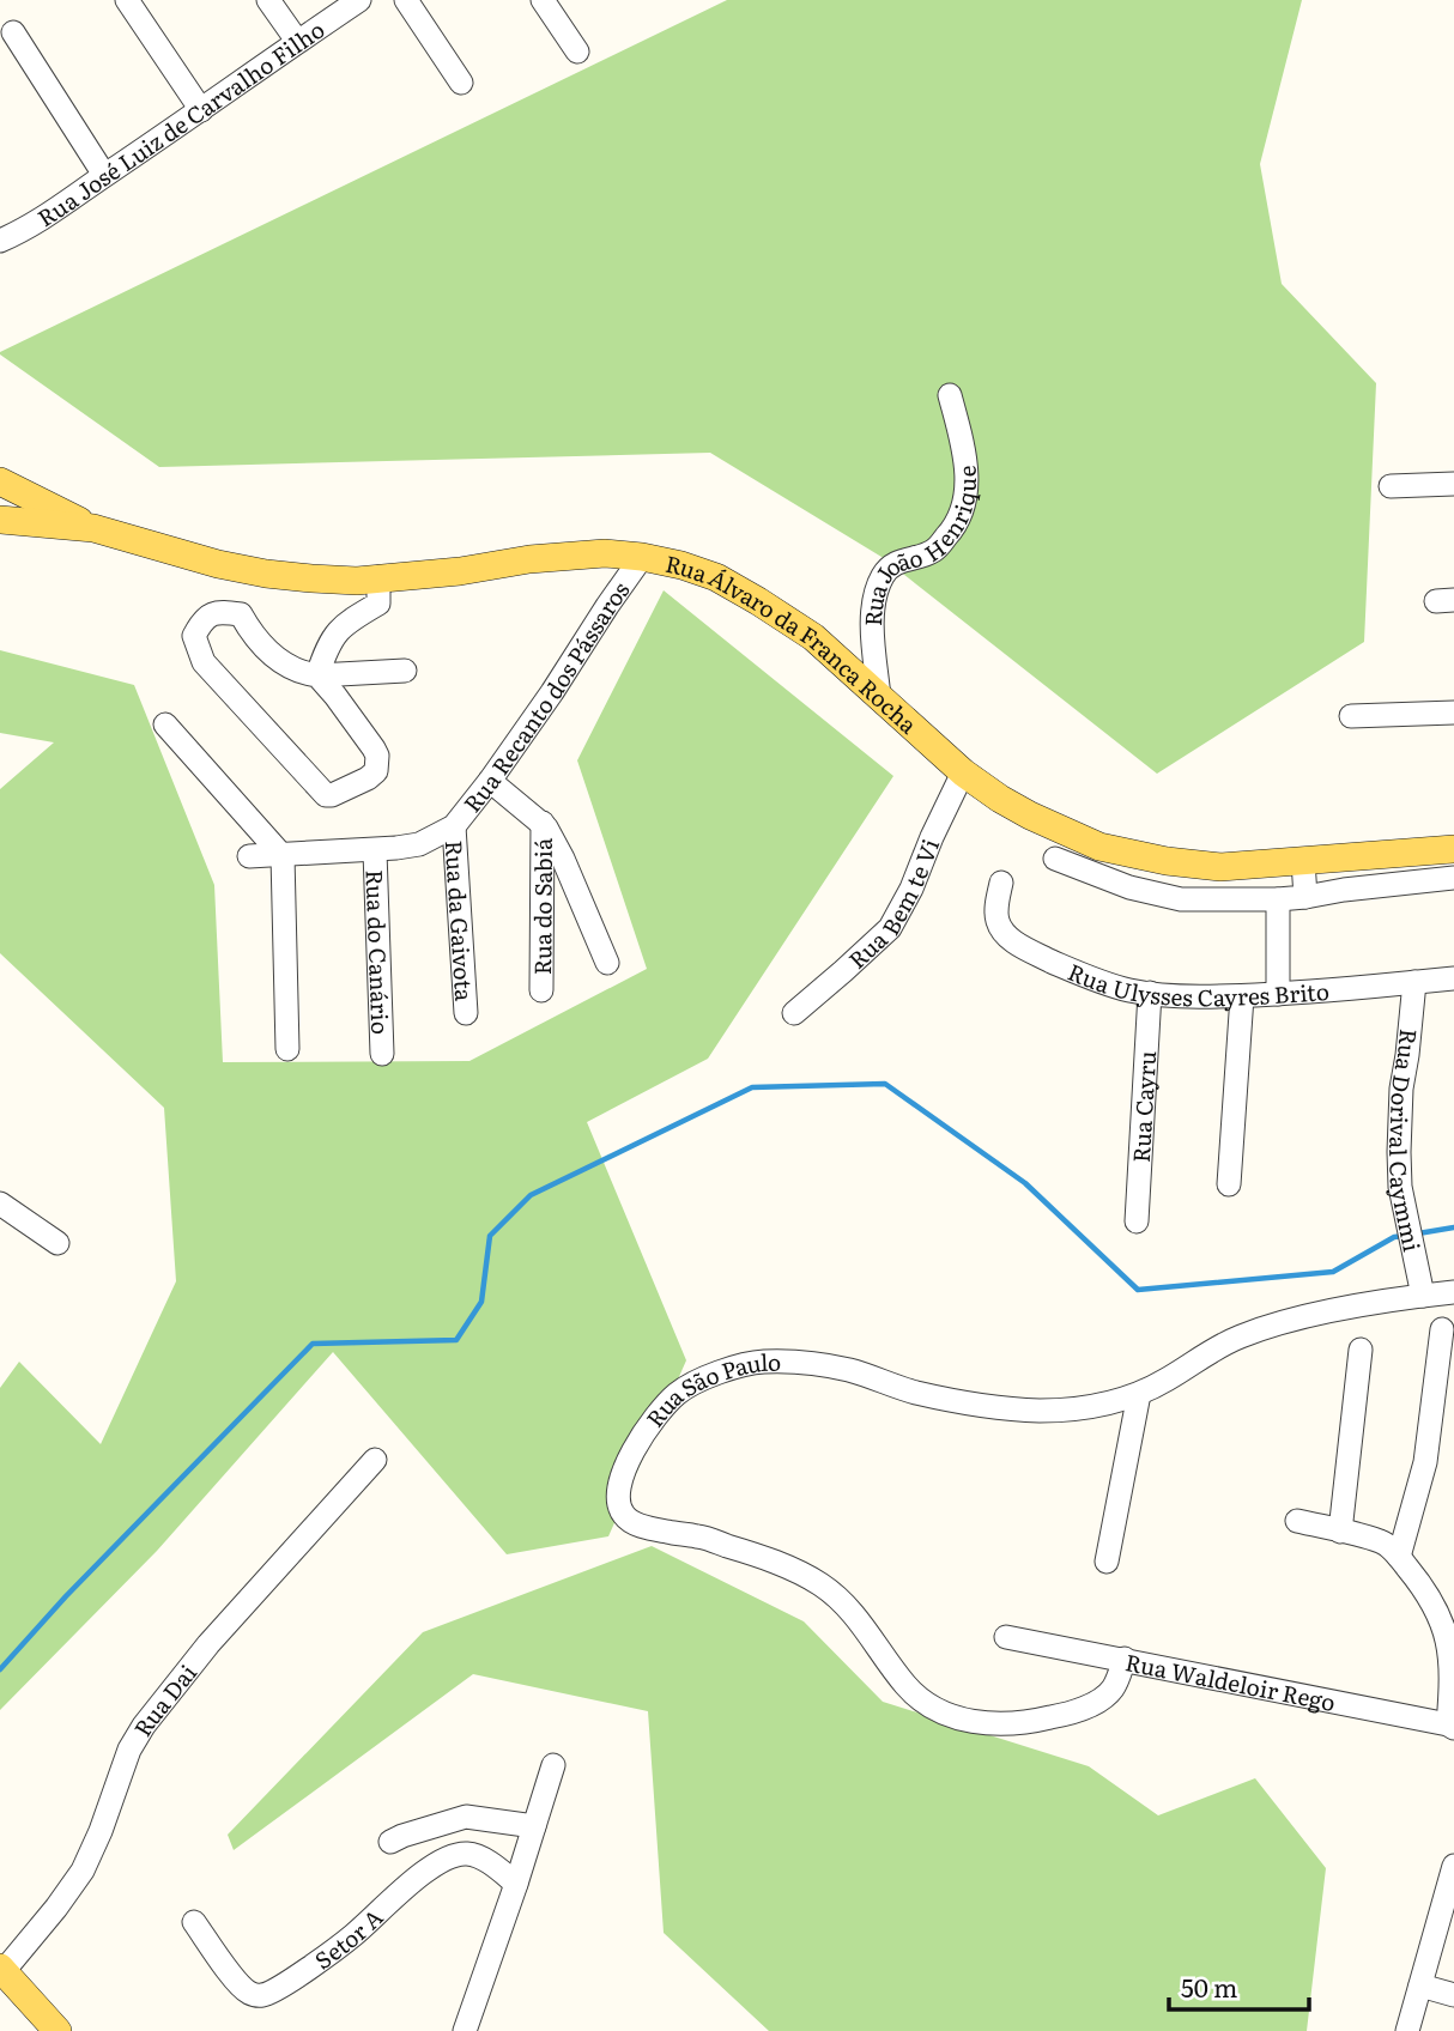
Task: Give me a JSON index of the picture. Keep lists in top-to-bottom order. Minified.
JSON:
{"streets":{"main road":["Rua Álvaro da Franca Rocha"],"street":["Rua José Luiz de Carvalho Filho","Rua João Henrique","Rua Recanto dos Pássaros","Rua Bem te Vi","Rua do Sabiá","Rua da Gaivota","Rua do Canário","Rua Ulysses Cayres Brito","Rua Cayru","Rua Dorival Caymmi","Rua São Paulo","Rua Waldeloir Rego","Rua Dai","Setor A"]},"crossings":[["Rua João Henrique","Rua Álvaro da Franca Rocha"],["Rua Álvaro da Franca Rocha","Rua Recanto dos Pássaros"],["Rua Álvaro da Franca Rocha","Rua Bem te Vi"],["Rua Recanto dos Pássaros","Rua da Gaivota"],["Rua Recanto dos Pássaros","Rua do Canário"],["Rua Ulysses Cayres Brito","Rua Cayru"],["Rua Ulysses Cayres Brito","Rua Dorival Caymmi"],["Rua Dorival Caymmi","Rua São Paulo"],["Rua São Paulo","Rua Waldeloir Rego"]],"scale_bar":"50 m"}
